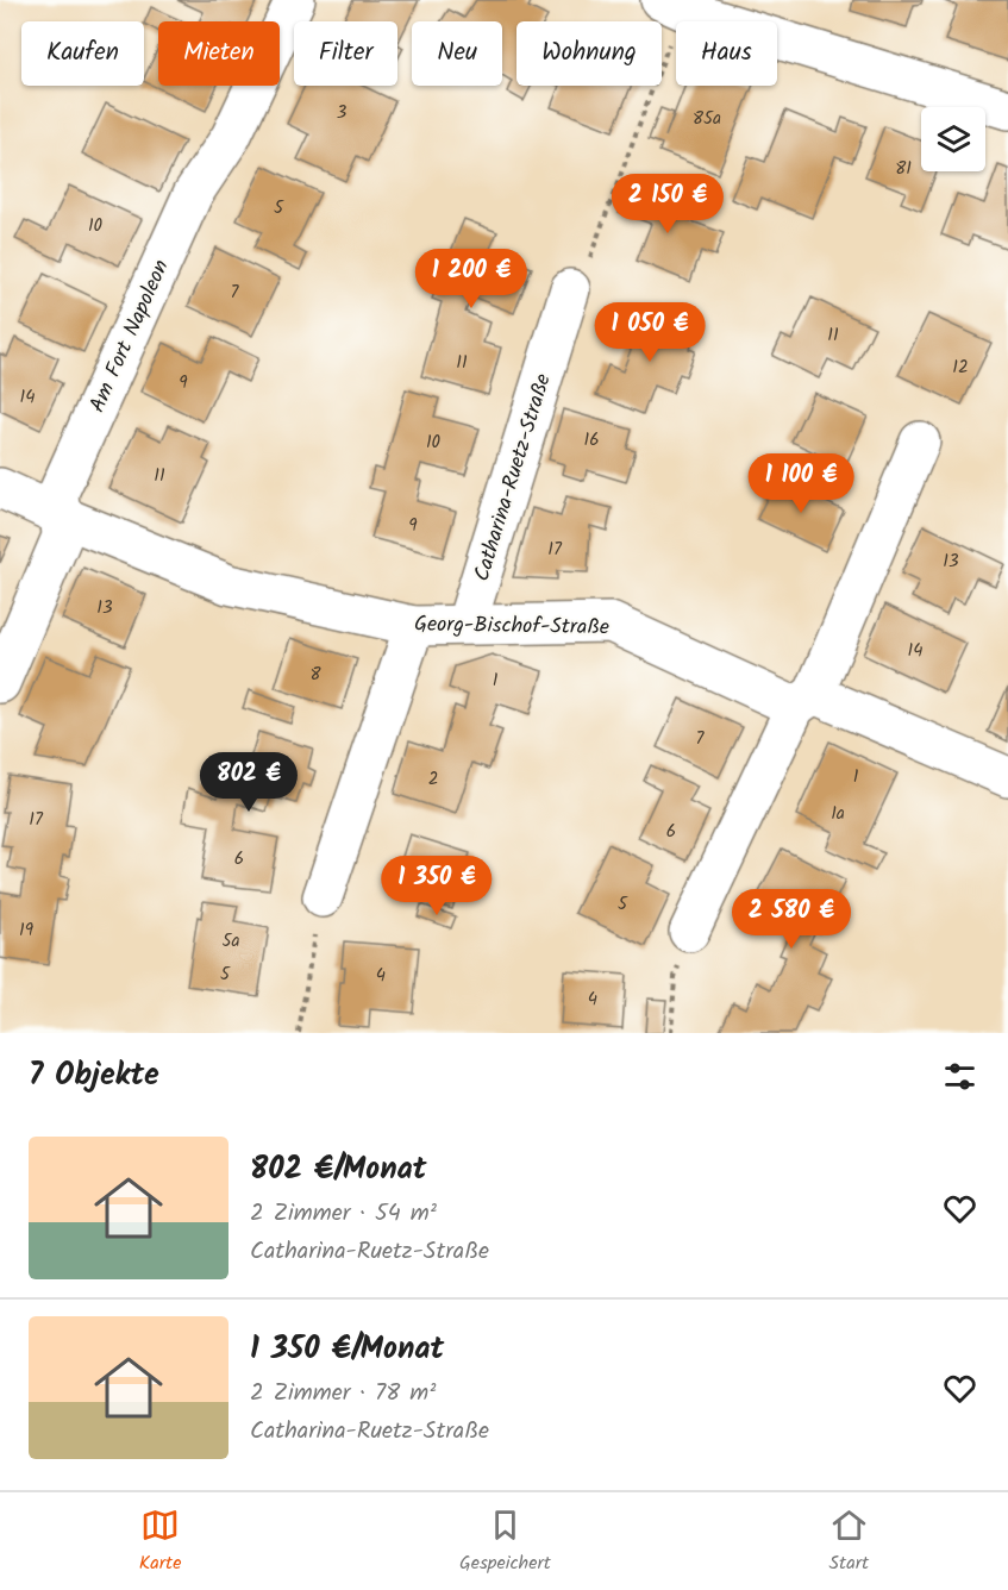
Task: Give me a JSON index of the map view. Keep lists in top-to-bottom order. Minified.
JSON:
{"streets":{"street":["Am Fort Napoleon","Catharina-Ruetz-Straße","Georg-Bischof-Straße"]},"crossings":[["Am Fort Napoleon","Georg-Bischof-Straße"],["Catharina-Ruetz-Straße","Georg-Bischof-Straße"]],"house_numbers":["3","85a","81","5","10","7","11","11","12","9","14","16","10","11","9","17","13","13","14","8","1","7","1","2","1a","17","6","6","5","19","5a","5","4","4"],"page":{"chip":["Kaufen","Mieten","Filter","Neu","Wohnung","Haus"],"price":["2 150 €","1 200 €","1 050 €","1 100 €","802 €","1 350 €","2 580 €"],"heading":"7 Objekte","list":[{"name":"802 €/Monat","note":"2 Zimmer · 54 m² · Catharina-Ruetz-Straße"},{"name":"1 350 €/Monat","note":"2 Zimmer · 78 m² · Catharina-Ruetz-Straße"}],"tabs":["Karte","Gespeichert","Start"]}}
